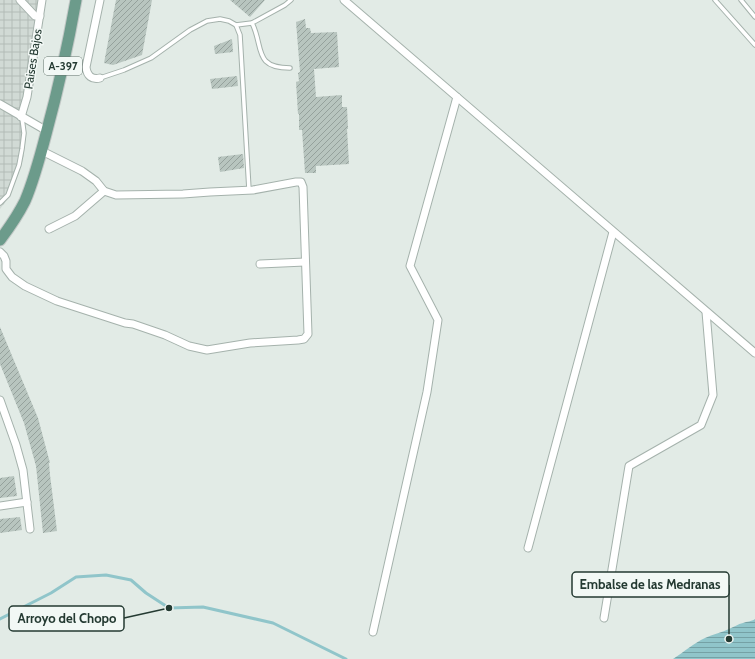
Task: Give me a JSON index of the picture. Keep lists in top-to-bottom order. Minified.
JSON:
{"streets":{"main road":["A-397"],"street":["Paises Bajos"]},"places":["Arroyo del Chopo","Embalse de las Medranas"]}
